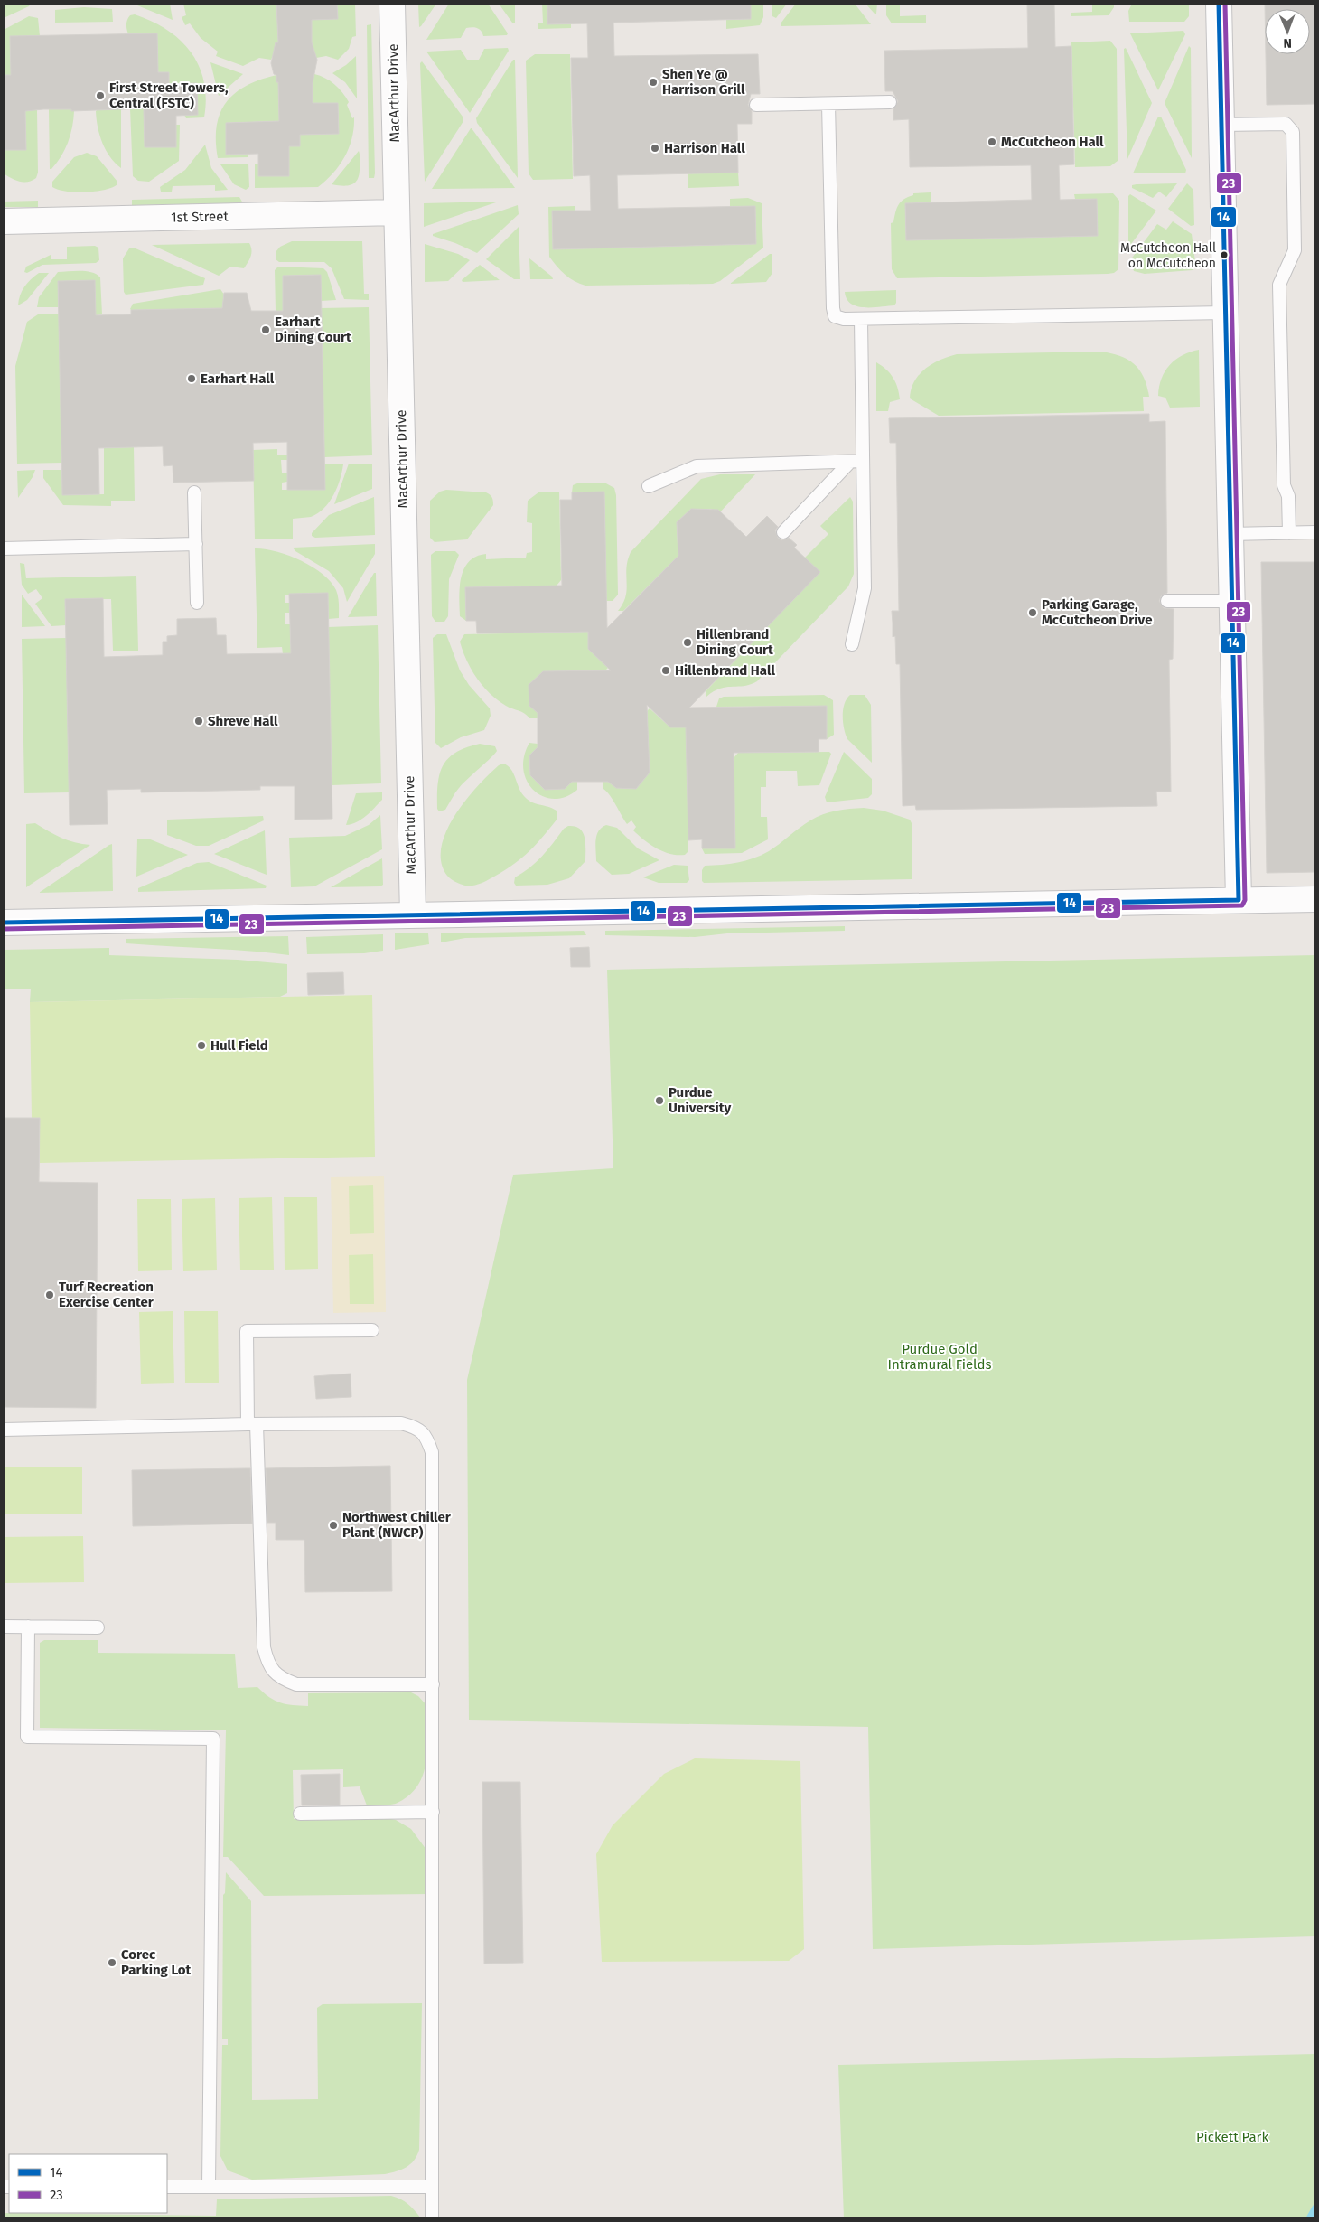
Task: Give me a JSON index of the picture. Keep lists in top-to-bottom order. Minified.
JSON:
{"streets":{"street":["MacArthur Drive","1st Street"]},"crossings":[["MacArthur Drive","1st Street"]],"parks":["Purdue Gold Intramural Fields","Pickett Park"],"places":["Shen Ye @ Harrison Grill","First Street Towers, Central (FSTC)","McCutcheon Hall","Harrison Hall","McCutcheon Hall on McCutcheon","Earhart Dining Court","Earhart Hall","Parking Garage, McCutcheon Drive","Hillenbrand Dining Court","Hillenbrand Hall","Shreve Hall","Hull Field","Purdue University","Turf Recreation Exercise Center","Northwest Chiller Plant (NWCP)","Corec Parking Lot"],"lines":["transit line 14","transit line 23"],"legend":["14","23"],"north":"bottom"}
